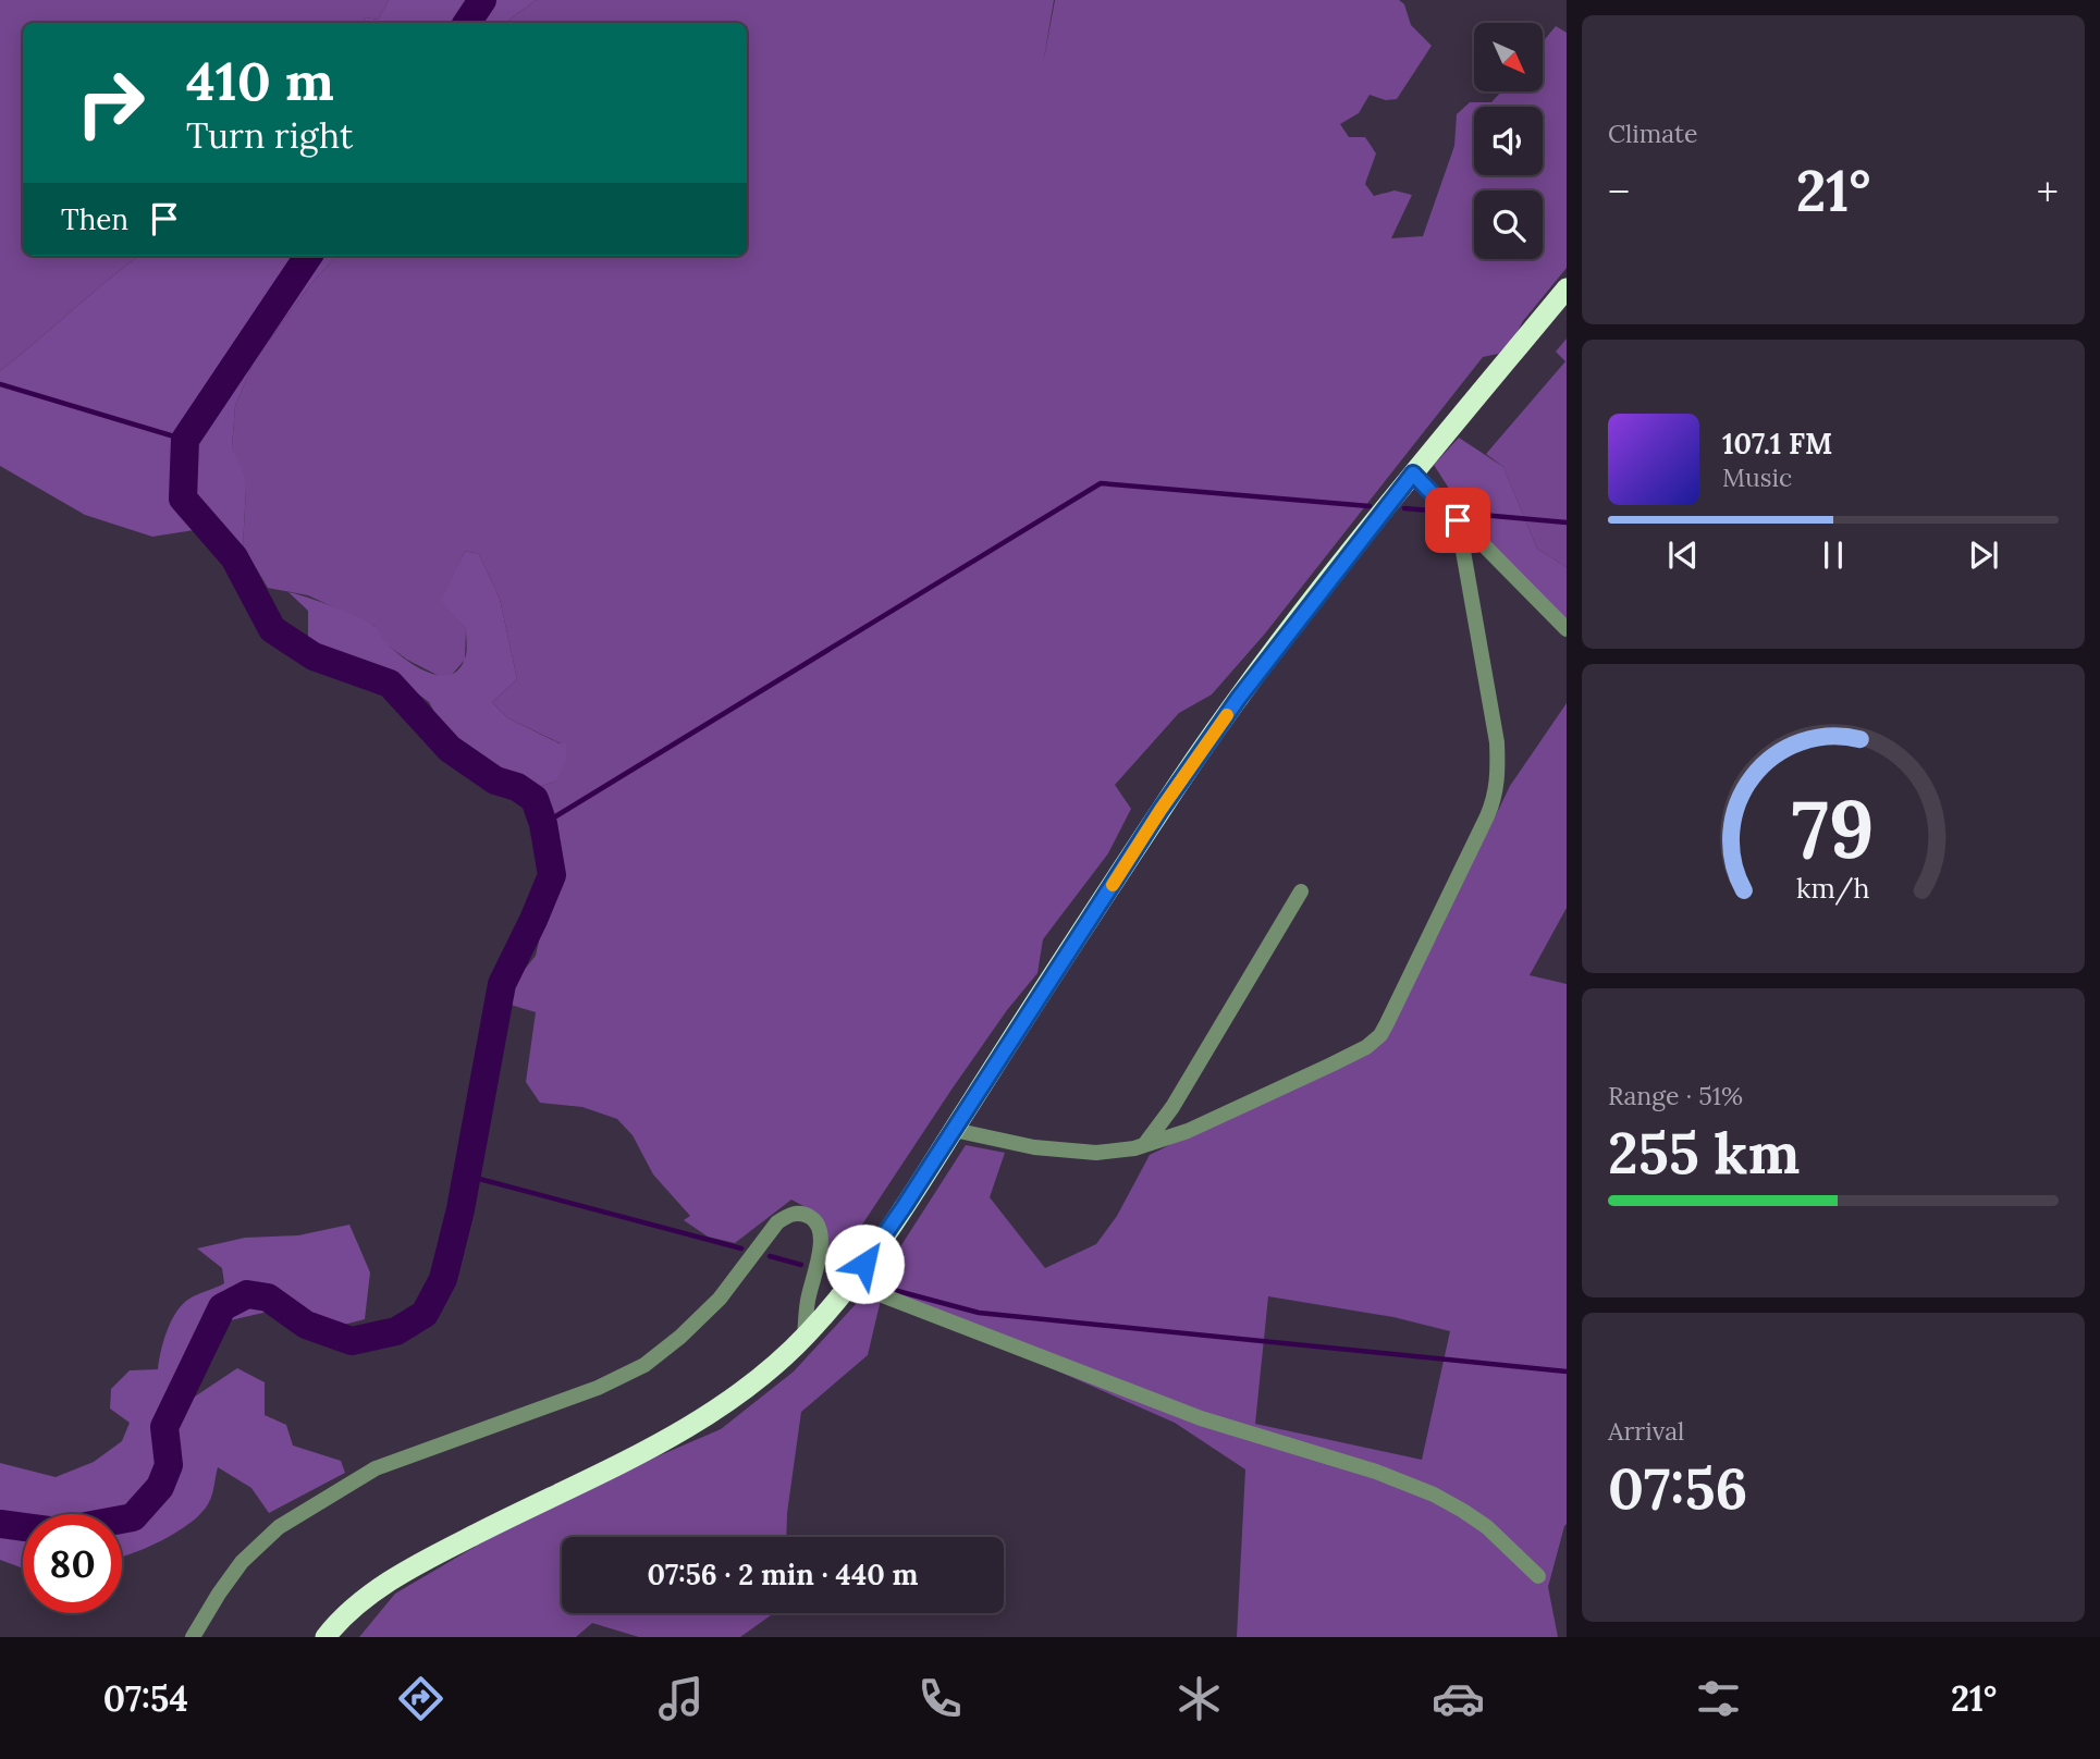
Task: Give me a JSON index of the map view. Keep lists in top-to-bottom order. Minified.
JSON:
{"north":"bottom right","page":{"tile":["Climate",["Range · 51%","255 km"],["Arrival","07:56"]],"turn":["410 m","Turn right"],"heat":["−","21°","+"],"then":"Then","song":["107.1 FM","Music"],"limit":"80","trip":"07:56 · 2 min · 440 m","tabs":["07:54","21°"],"gauge":["79","km/h"]}}
